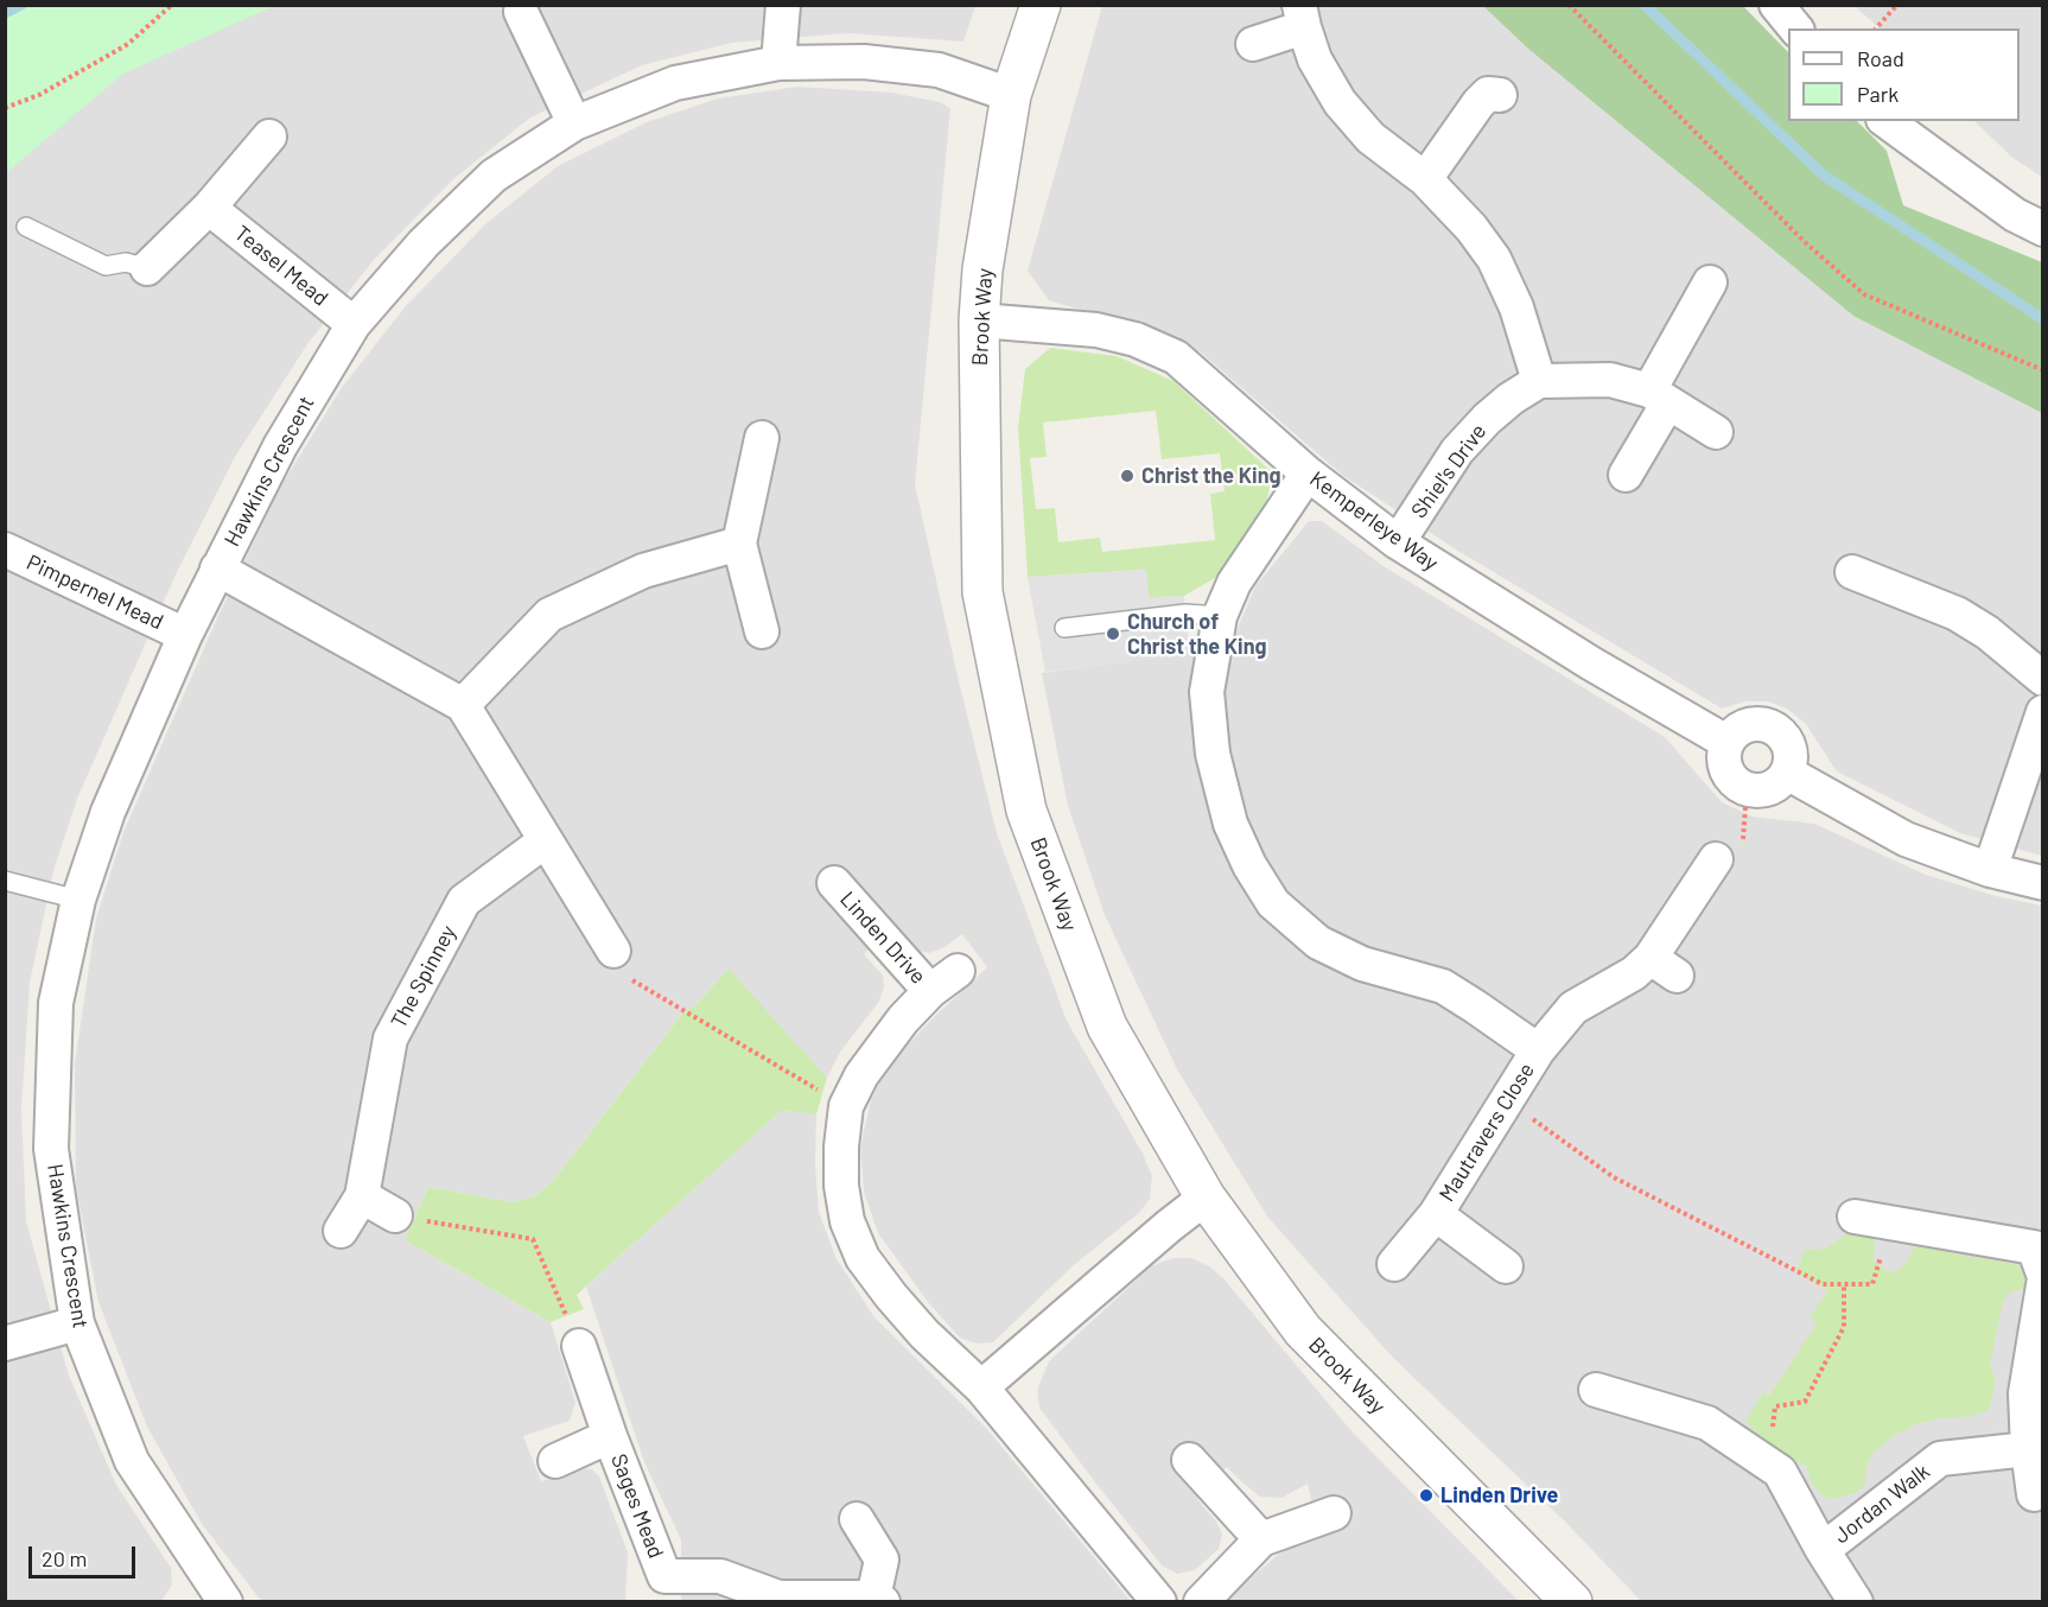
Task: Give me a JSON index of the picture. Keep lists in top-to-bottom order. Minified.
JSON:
{"streets":{"street":["Teasel Mead","Brook Way","Hawkins Crescent","Shiel's Drive","Kemperleye Way","Pimpernel Mead","Linden Drive","The Spinney","Mautravers Close","Jordan Walk","Sages Mead"]},"crossings":[["Teasel Mead","Hawkins Crescent"],["Brook Way","Hawkins Crescent"],["Brook Way","Kemperleye Way"],["Hawkins Crescent","Pimpernel Mead"],["Shiel's Drive","Kemperleye Way"],["Kemperleye Way","Mautravers Close"]],"places":["Christ the King","Church of Christ the King","Linden Drive"],"legend":["Road","Park"],"scale_bar":"20 m"}
